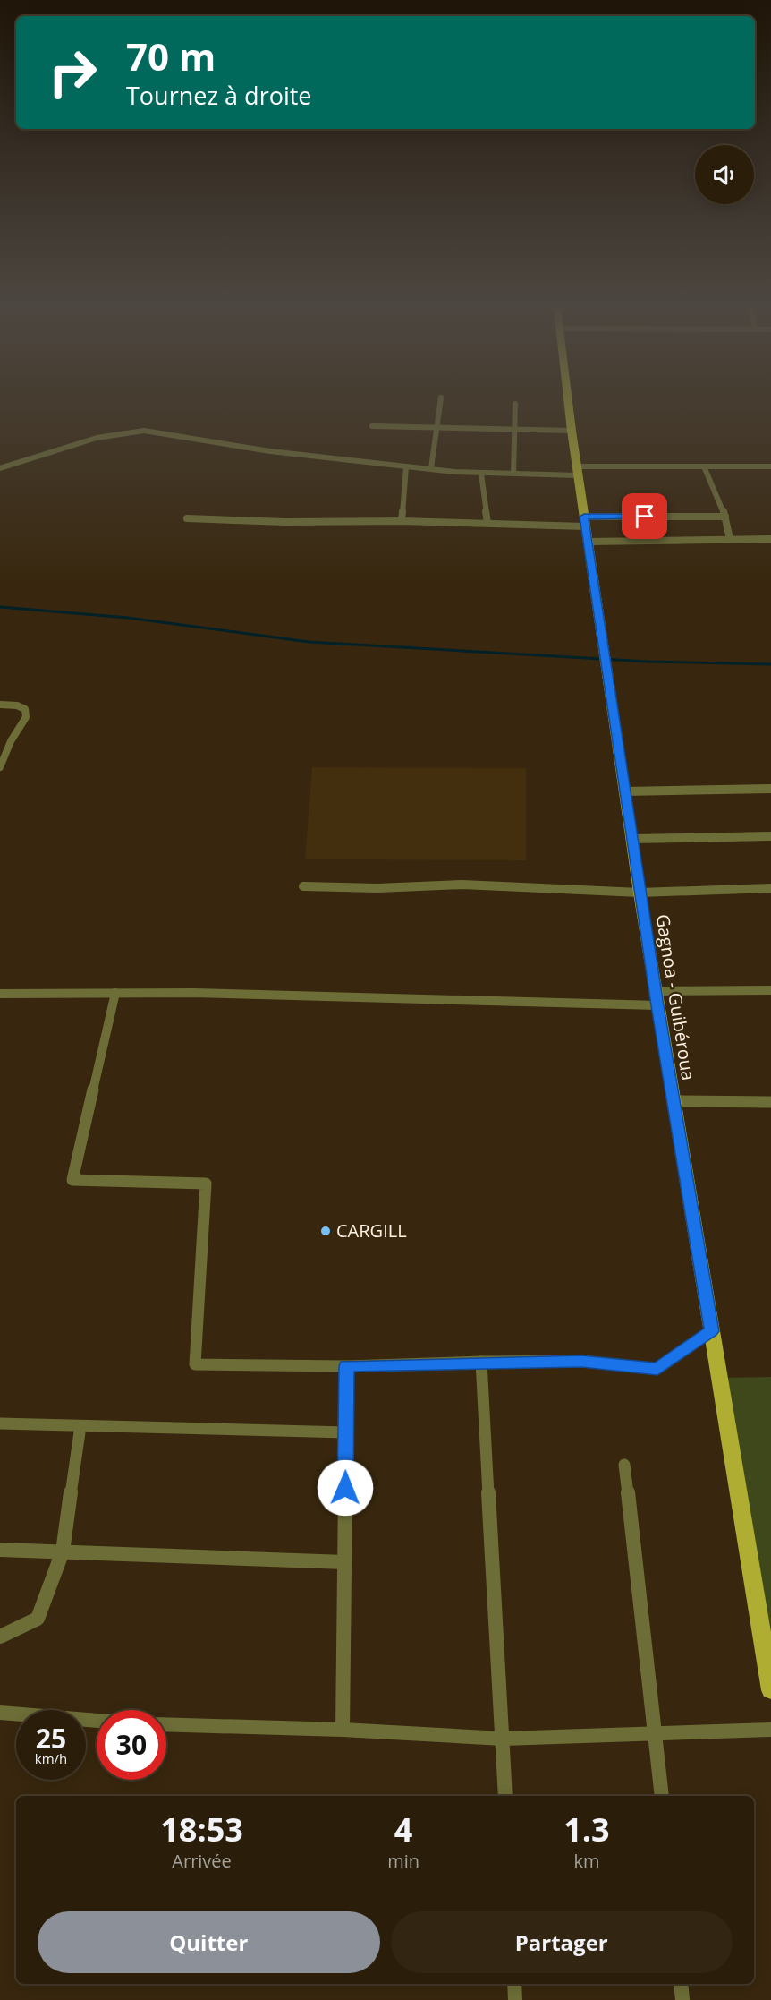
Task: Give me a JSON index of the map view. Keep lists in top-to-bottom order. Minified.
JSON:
{"streets":{"main road":["Gagnoa - Guibéroua"]},"places":["CARGILL"],"page":{"turn":["70 m","Tournez à droite"],"speed":"25 km/h","limit":"30","eta":["18:53","Arrivée","4","min","1.3","km"],"buttons":["Quitter","Partager"]}}
